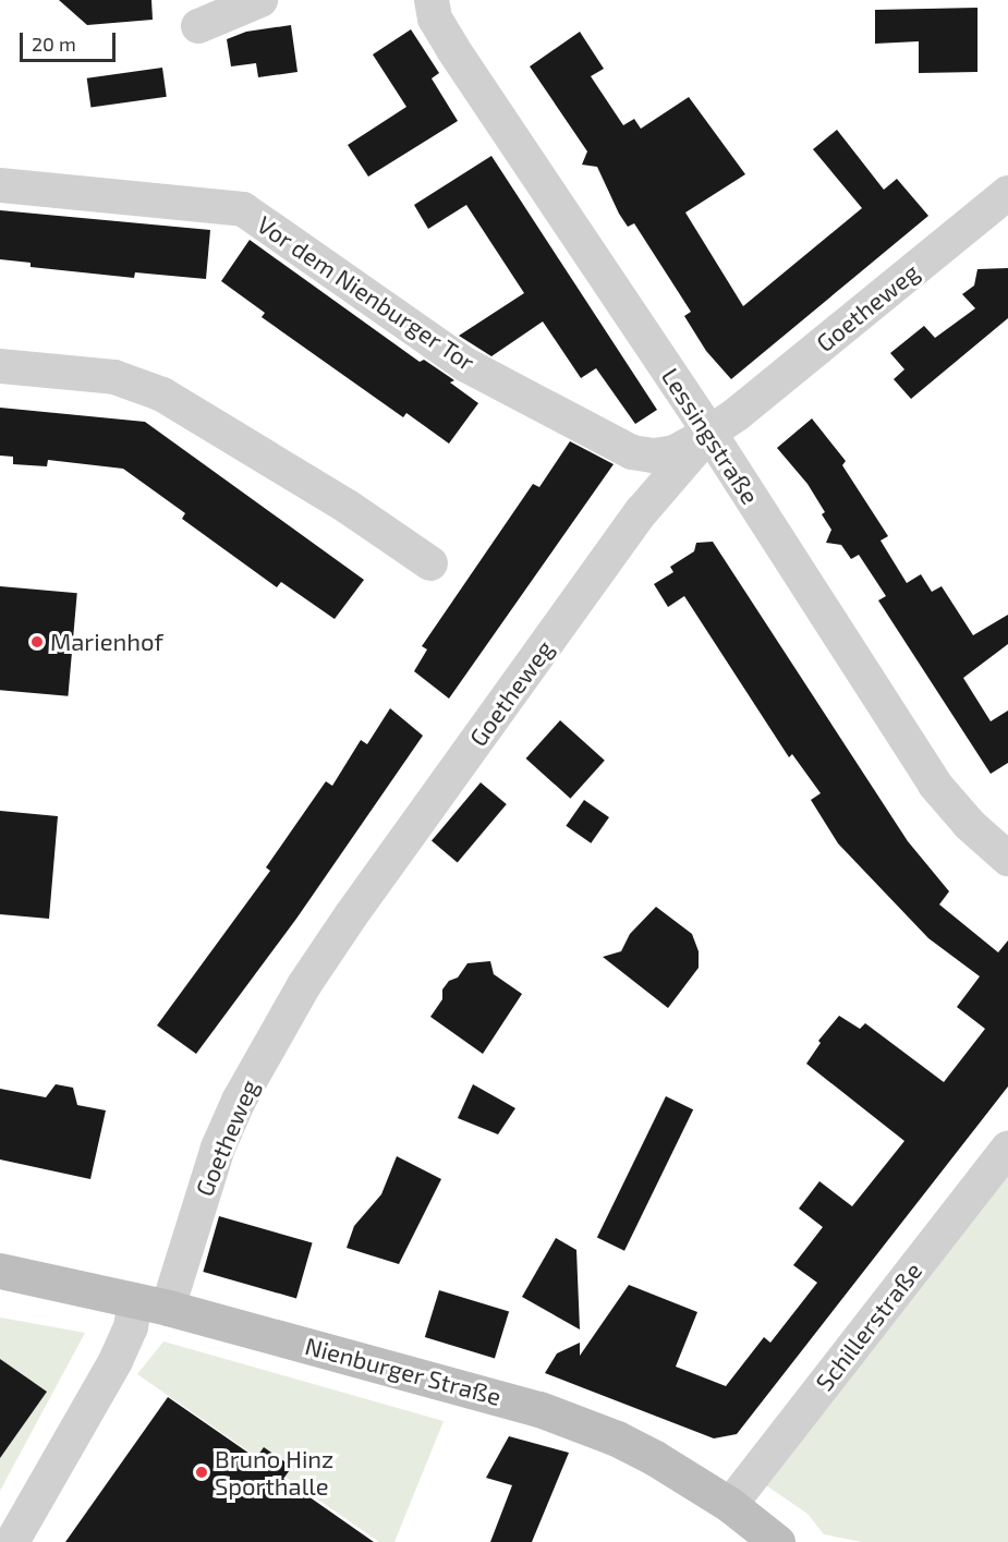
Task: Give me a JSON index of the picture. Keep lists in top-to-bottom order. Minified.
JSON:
{"streets":{"street":["Vor dem Nienburger Tor","Goetheweg","Lessingstraße","Schillerstraße","Nienburger Straße"]},"crossings":[["Vor dem Nienburger Tor","Goetheweg"],["Vor dem Nienburger Tor","Lessingstraße"],["Goetheweg","Lessingstraße"],["Goetheweg","Nienburger Straße"],["Schillerstraße","Nienburger Straße"]],"places":["Marienhof","Bruno Hinz Sporthalle"],"scale_bar":"20 m"}
